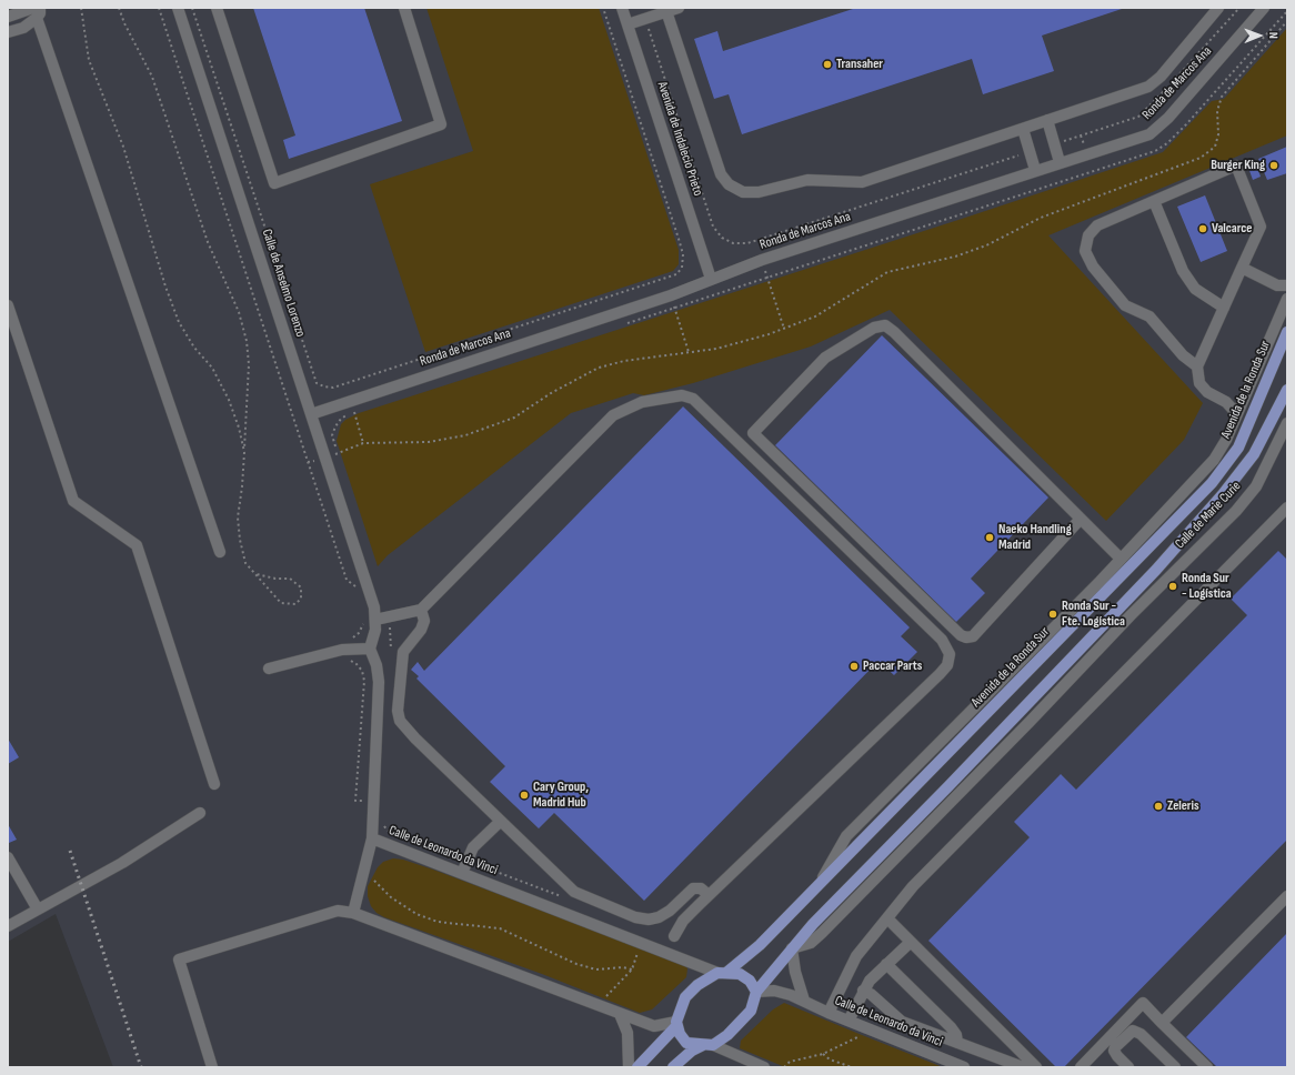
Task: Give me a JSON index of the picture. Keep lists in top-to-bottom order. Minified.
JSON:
{"streets":{"main road":["Avenida de la Ronda Sur"],"street":["Ronda de Marcos Ana","Avenida de Indalecio Prieto","Calle de Anselmo Lorenzo","Calle de Marie Curie","Calle de Leonardo da Vinci"]},"crossings":[["Ronda de Marcos Ana","Avenida de Indalecio Prieto"],["Ronda de Marcos Ana","Calle de Anselmo Lorenzo"],["Avenida de la Ronda Sur","Calle de Leonardo da Vinci"]],"places":["Transaher","Burger King","Valcarce","Naeko Handling Madrid","Ronda Sur - Logística","Ronda Sur - Fte. Logística","Paccar Parts","Cary Group, Madrid Hub","Zeleris"],"north":"right"}
